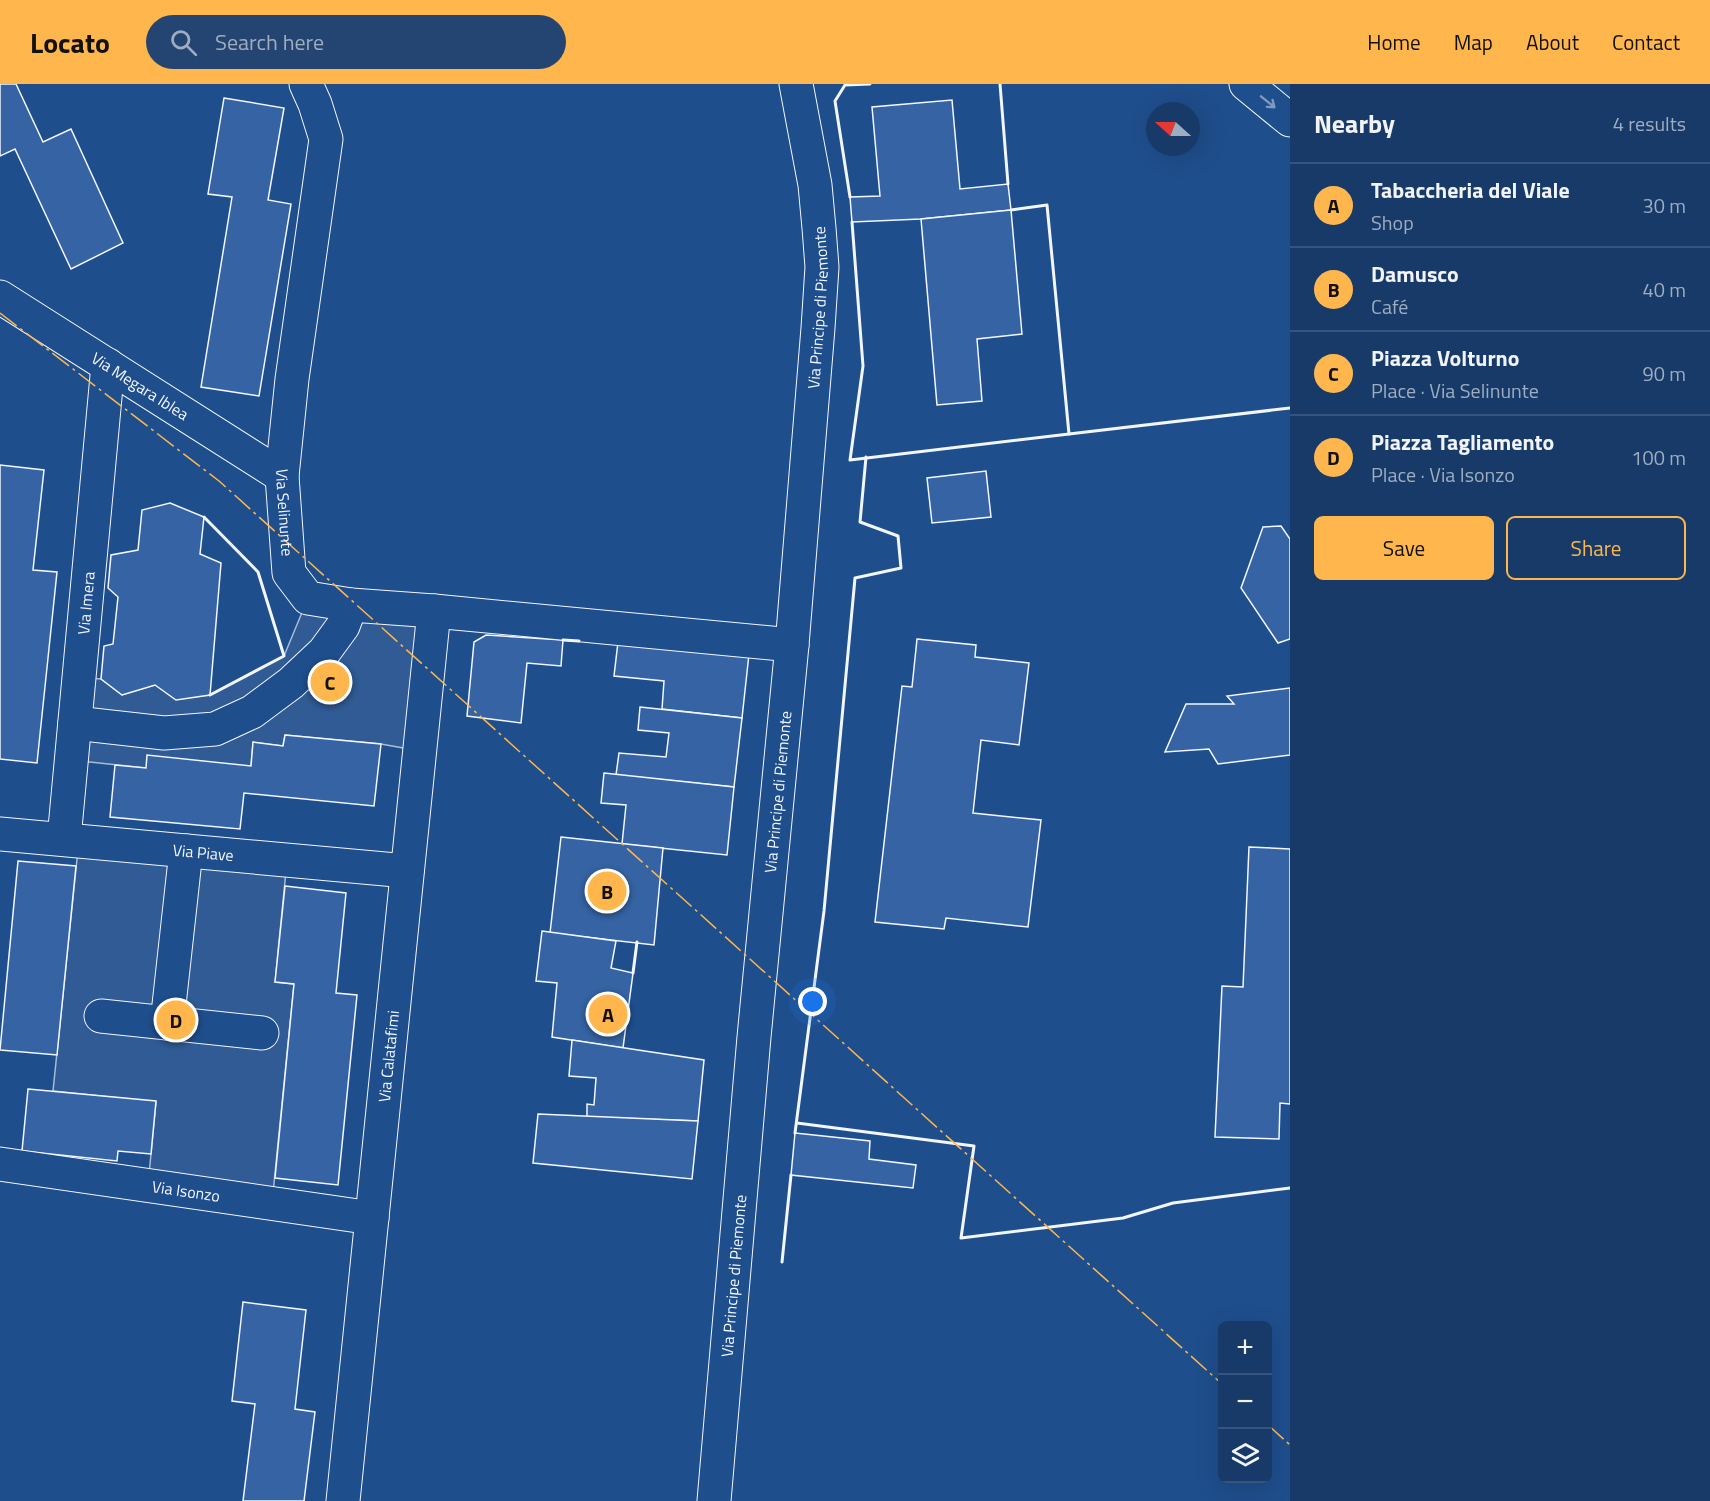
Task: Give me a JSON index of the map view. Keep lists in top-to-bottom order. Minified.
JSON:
{"streets":{"main road":["Via Principe di Piemonte","Via Megara Iblea","Via Selinunte","Via Imera","Via Piave","Via Calatafimi","Via Isonzo"]},"crossings":[["Via Principe di Piemonte","Via Selinunte"],["Via Megara Iblea","Via Selinunte"],["Via Megara Iblea","Via Imera"],["Via Selinunte","Via Calatafimi"],["Via Imera","Via Piave"],["Via Piave","Via Calatafimi"],["Via Calatafimi","Via Isonzo"]],"north":"left","page":{"header":"Locato","search":"Search here","nav":["Home","Map","About","Contact"],"heading":["Nearby","4 results"],"list":[{"mark":"A","name":"Tabaccheria del Viale","note":"Shop","value":"30 m"},{"mark":"B","name":"Damusco","note":"Café","value":"40 m"},{"mark":"C","name":"Piazza Volturno","note":"Place · Via Selinunte","value":"90 m"},{"mark":"D","name":"Piazza Tagliamento","note":"Place · Via Isonzo","value":"100 m"}],"buttons":["Save","Share"],"pins":["C","B","A","D"],"map_buttons":["+","−"]}}
